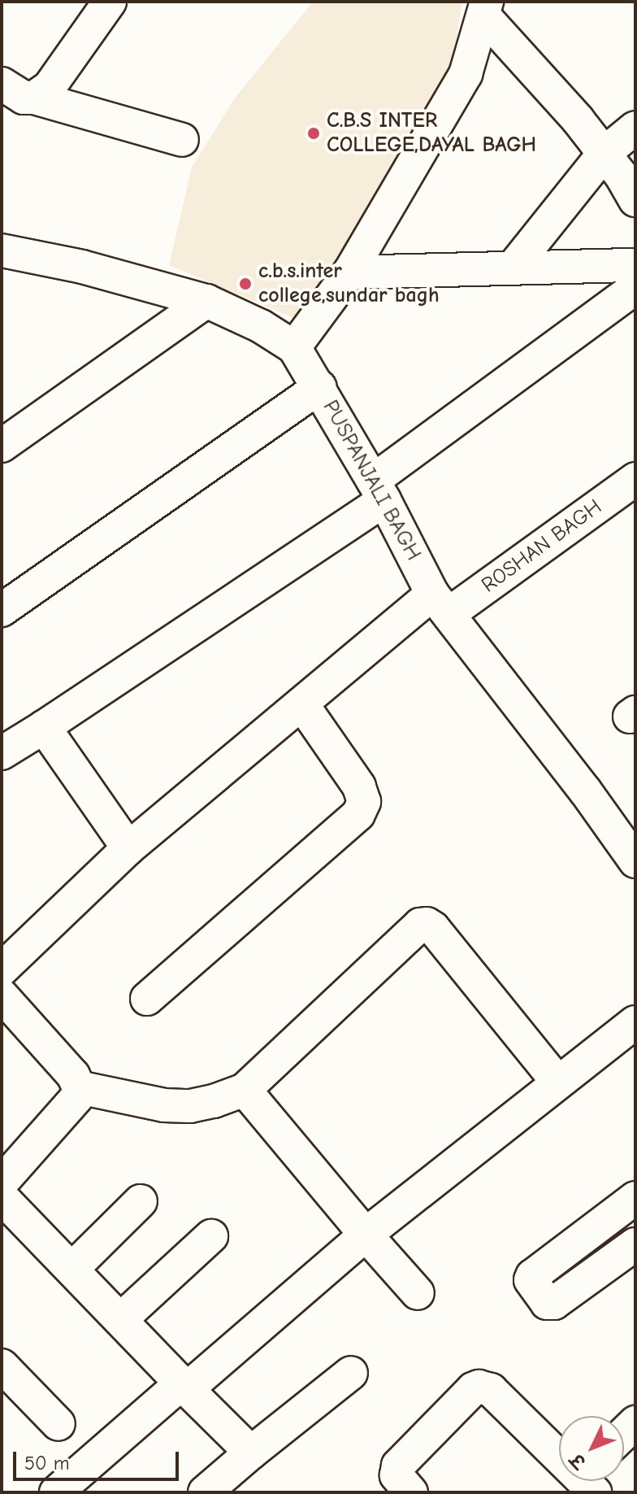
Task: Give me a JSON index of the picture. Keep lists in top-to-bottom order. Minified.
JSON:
{"streets":{"street":["PUSPANJALI BAGH","ROSHAN BAGH"]},"crossings":[["PUSPANJALI BAGH","ROSHAN BAGH"]],"places":["C.B.S INTER COLLEGE,DAYAL BAGH","c.b.s.inter college,sundar bagh"],"scale_bar":"50 m","north":"bottom left"}
